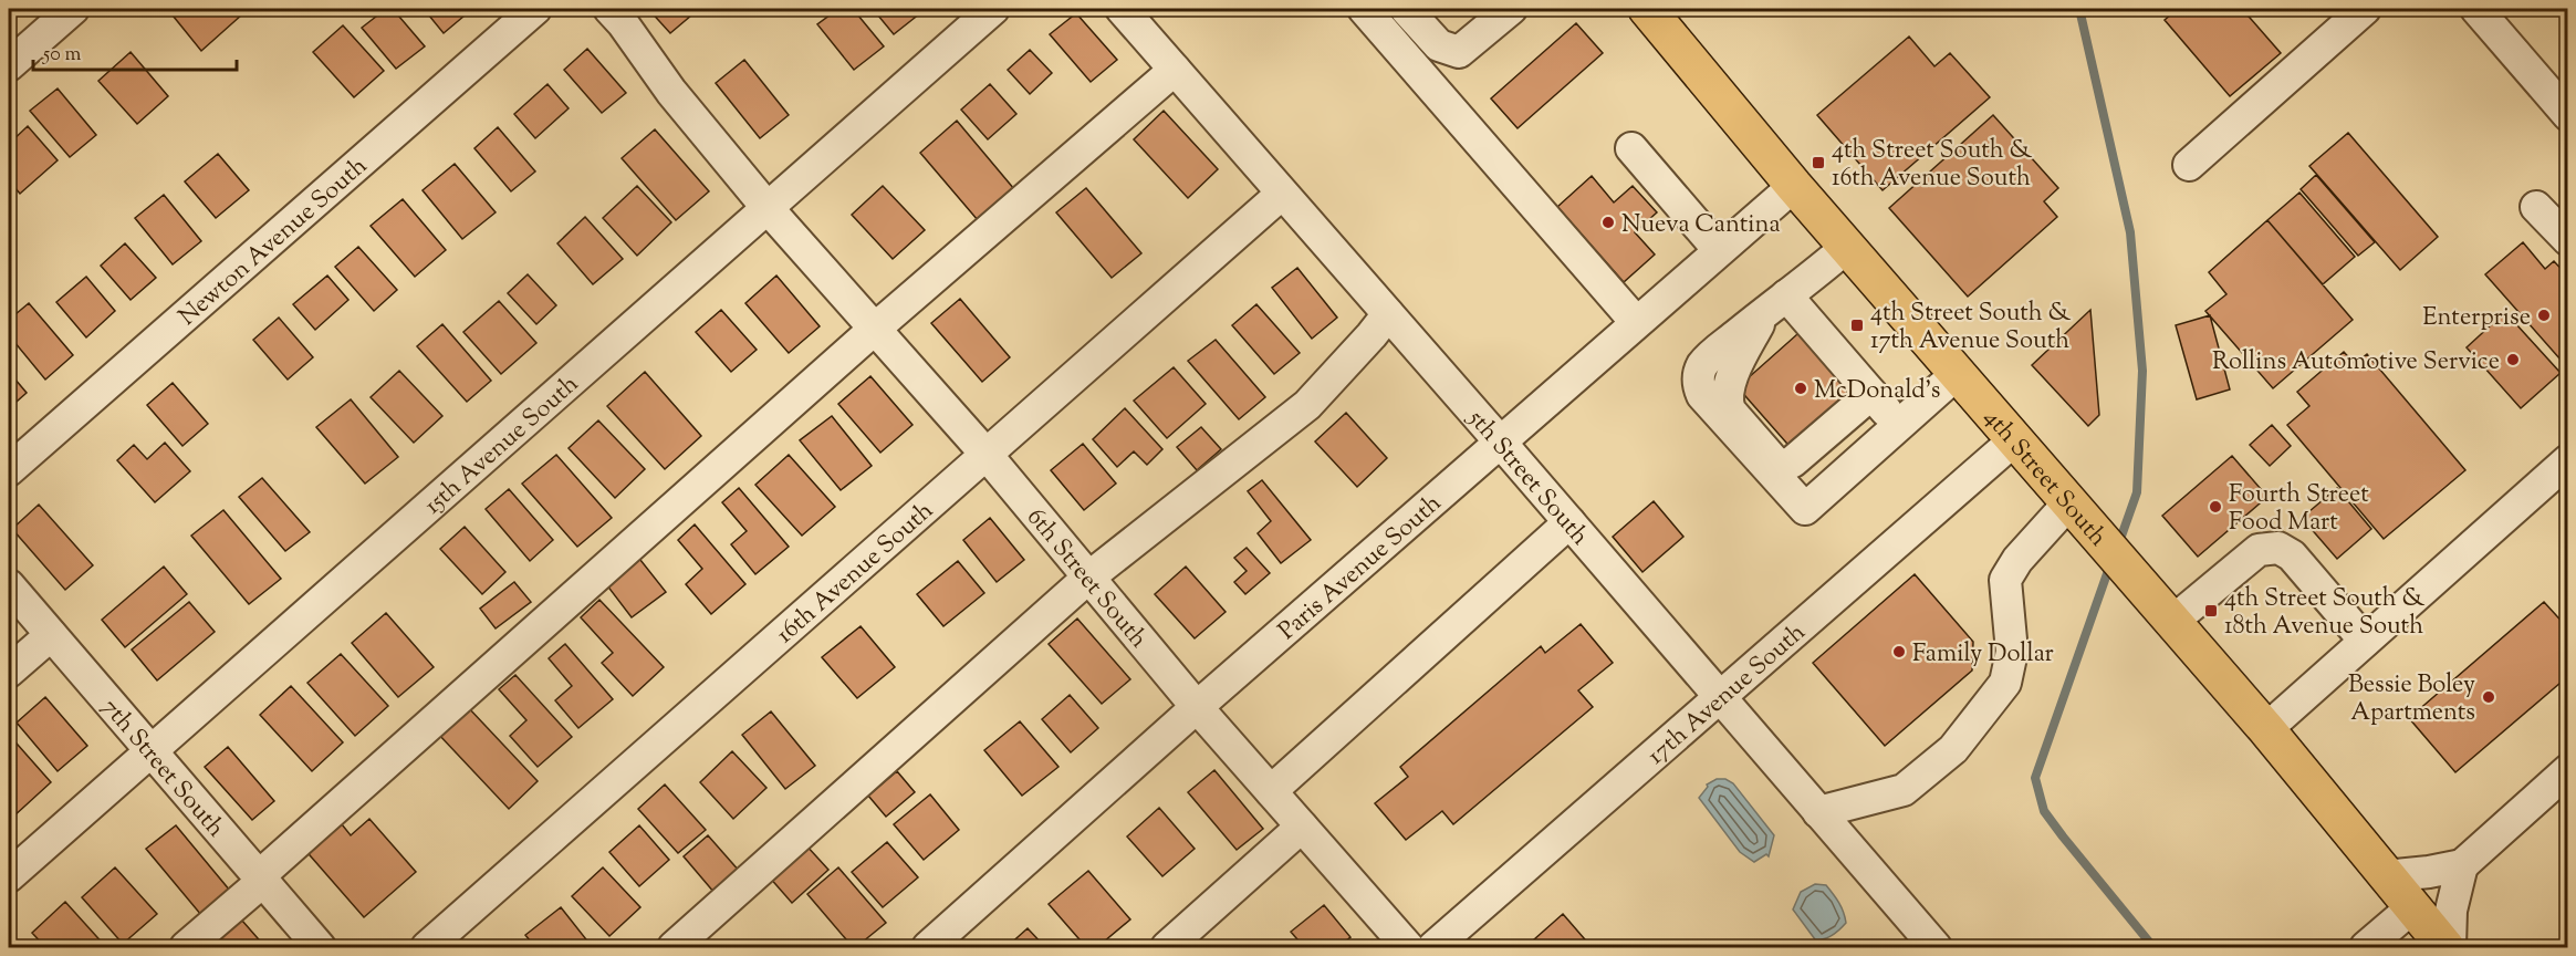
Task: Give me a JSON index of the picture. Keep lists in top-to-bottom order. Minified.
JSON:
{"streets":{"main road":["4th Street South"],"street":["Newton Avenue South","15th Avenue South","5th Street South","Paris Avenue South","16th Avenue South","6th Street South","17th Avenue South","7th Street South"]},"crossings":[["15th Avenue South","6th Street South"],["15th Avenue South","7th Street South"],["5th Street South","Paris Avenue South"],["5th Street South","16th Avenue South"],["5th Street South","17th Avenue South"],["4th Street South","Paris Avenue South"],["4th Street South","17th Avenue South"],["Paris Avenue South","6th Street South"],["16th Avenue South","6th Street South"]],"places":{"transit":["4th Street South & 16th Avenue South","4th Street South & 17th Avenue South","4th Street South & 18th Avenue South"],"other":["Nueva Cantina","Enterprise","Rollins Automotive Service","McDonald's","Fourth Street Food Mart","Family Dollar","Bessie Boley Apartments"]},"scale_bar":"50 m"}
